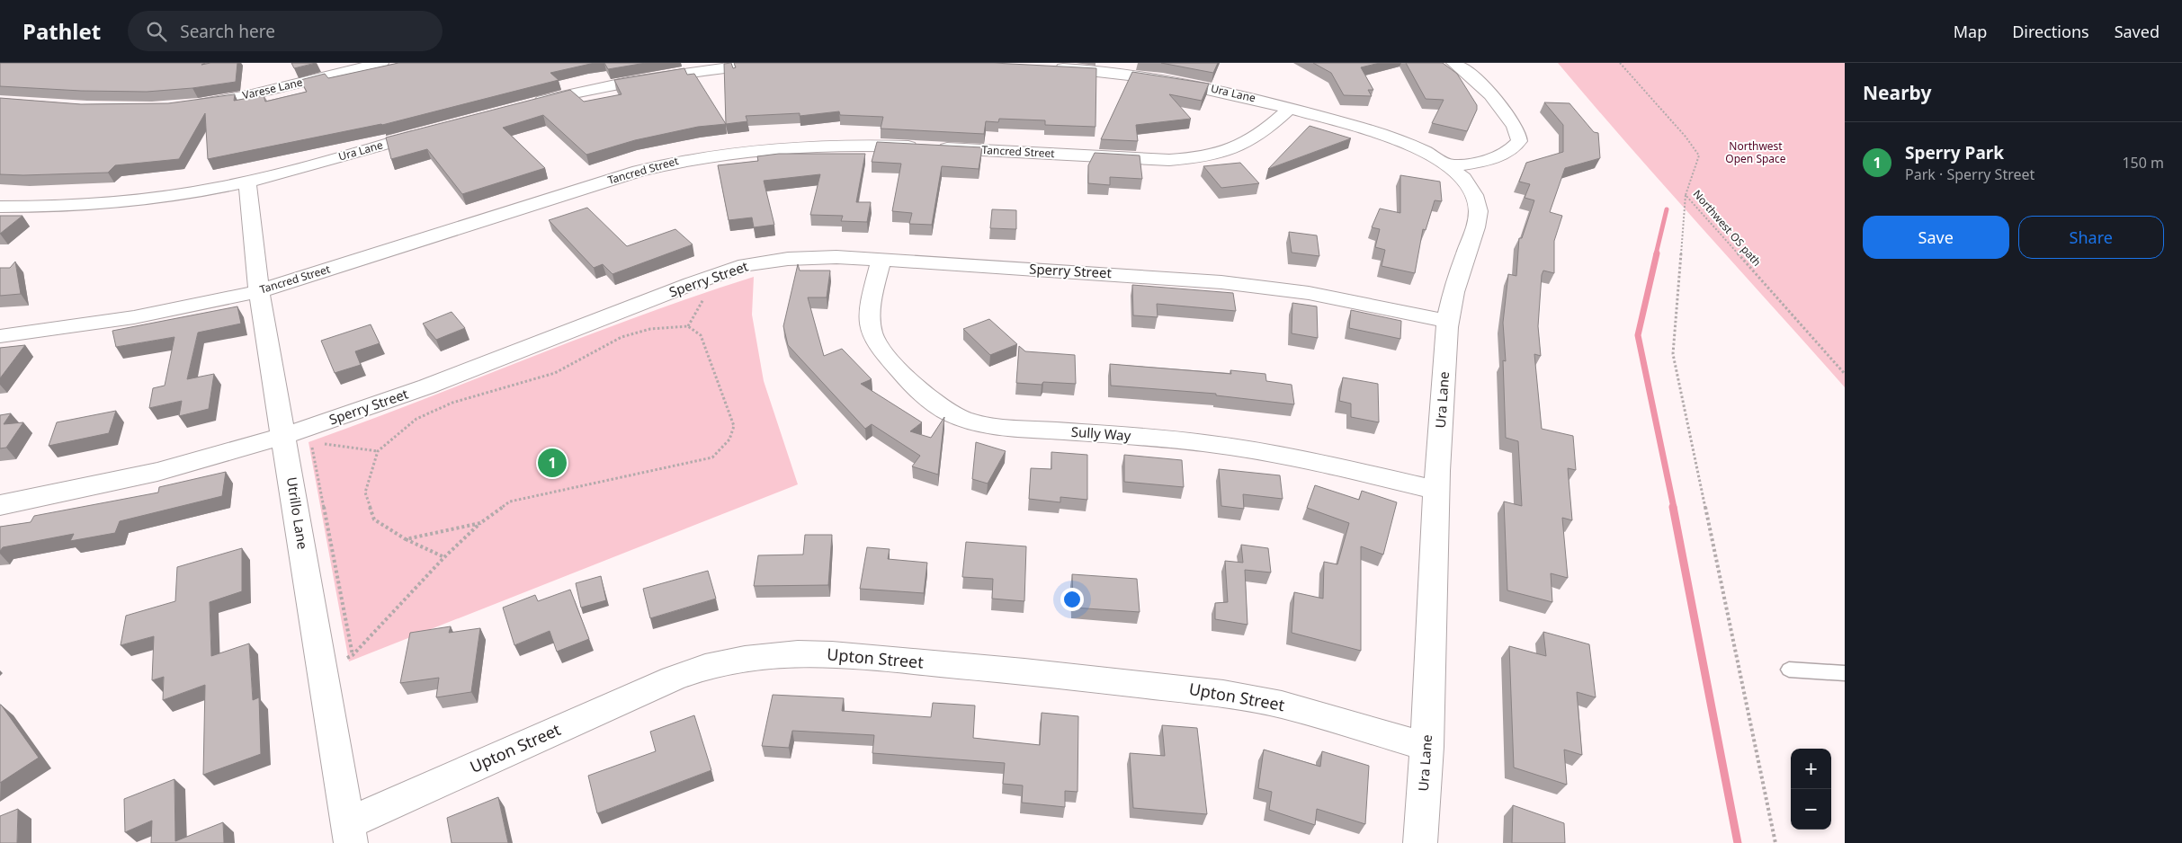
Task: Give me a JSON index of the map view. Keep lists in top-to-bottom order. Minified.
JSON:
{"streets":{"street":["Varese Lane","Ura Lane","Tancred Street","Sperry Street","Sully Way","Utrillo Lane","Upton Street"],"path":["Northwest OS path"]},"crossings":[["Ura Lane","Tancred Street"],["Ura Lane","Sperry Street"],["Ura Lane","Sully Way"],["Ura Lane","Utrillo Lane"],["Ura Lane","Upton Street"],["Tancred Street","Utrillo Lane"],["Sperry Street","Sully Way"],["Sperry Street","Utrillo Lane"],["Utrillo Lane","Upton Street"]],"parks":["Northwest Open Space"],"page":{"header":"Pathlet","search":"Search here","nav":["Map","Directions","Saved"],"heading":"Nearby","list":[{"mark":"1","name":"Sperry Park","note":"Park · Sperry Street","value":"150 m"}],"buttons":["Save","Share"],"pins":"1","map_buttons":["+","−"]}}
